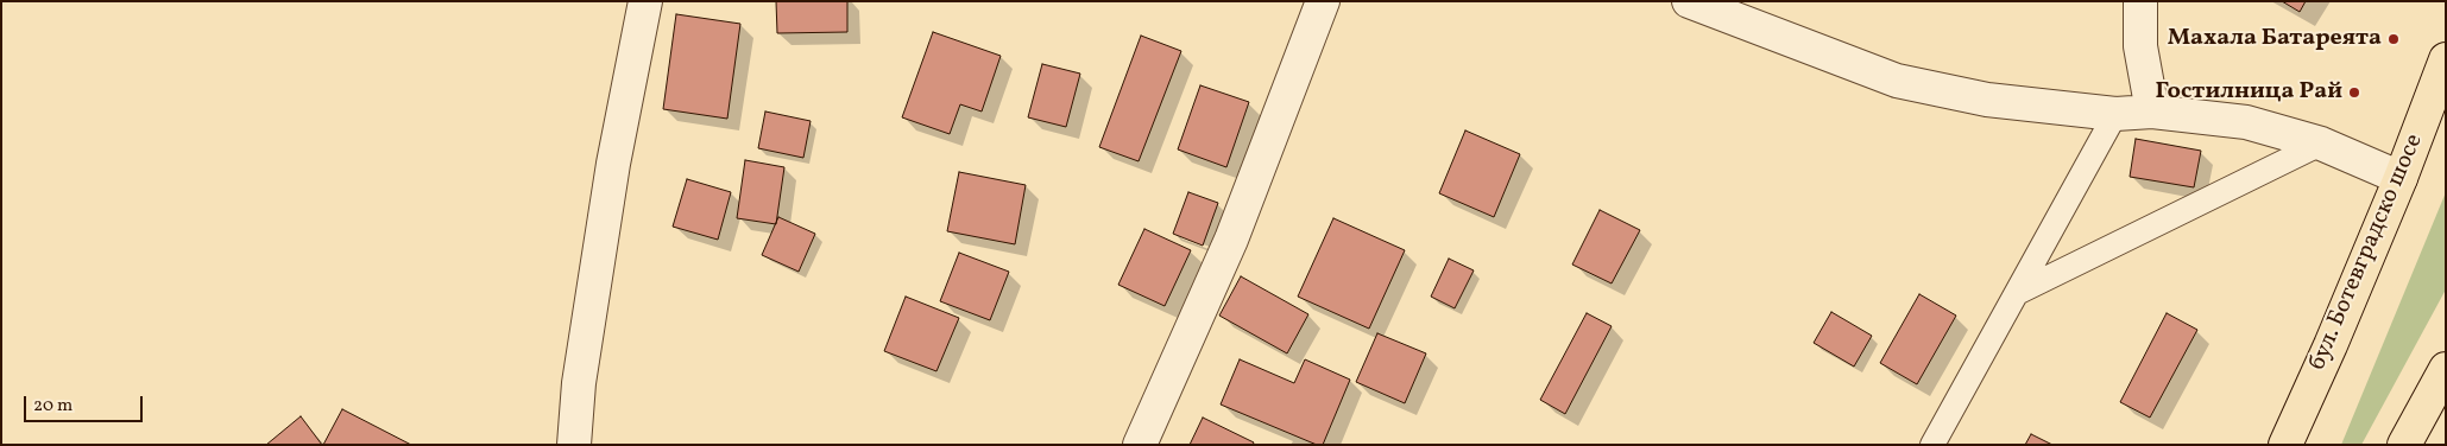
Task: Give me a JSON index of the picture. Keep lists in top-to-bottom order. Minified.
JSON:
{"streets":{"main road":["бул. Ботевградско шосе"]},"places":["Махала Батареята","Гостилница Рай"],"scale_bar":"20 m"}
